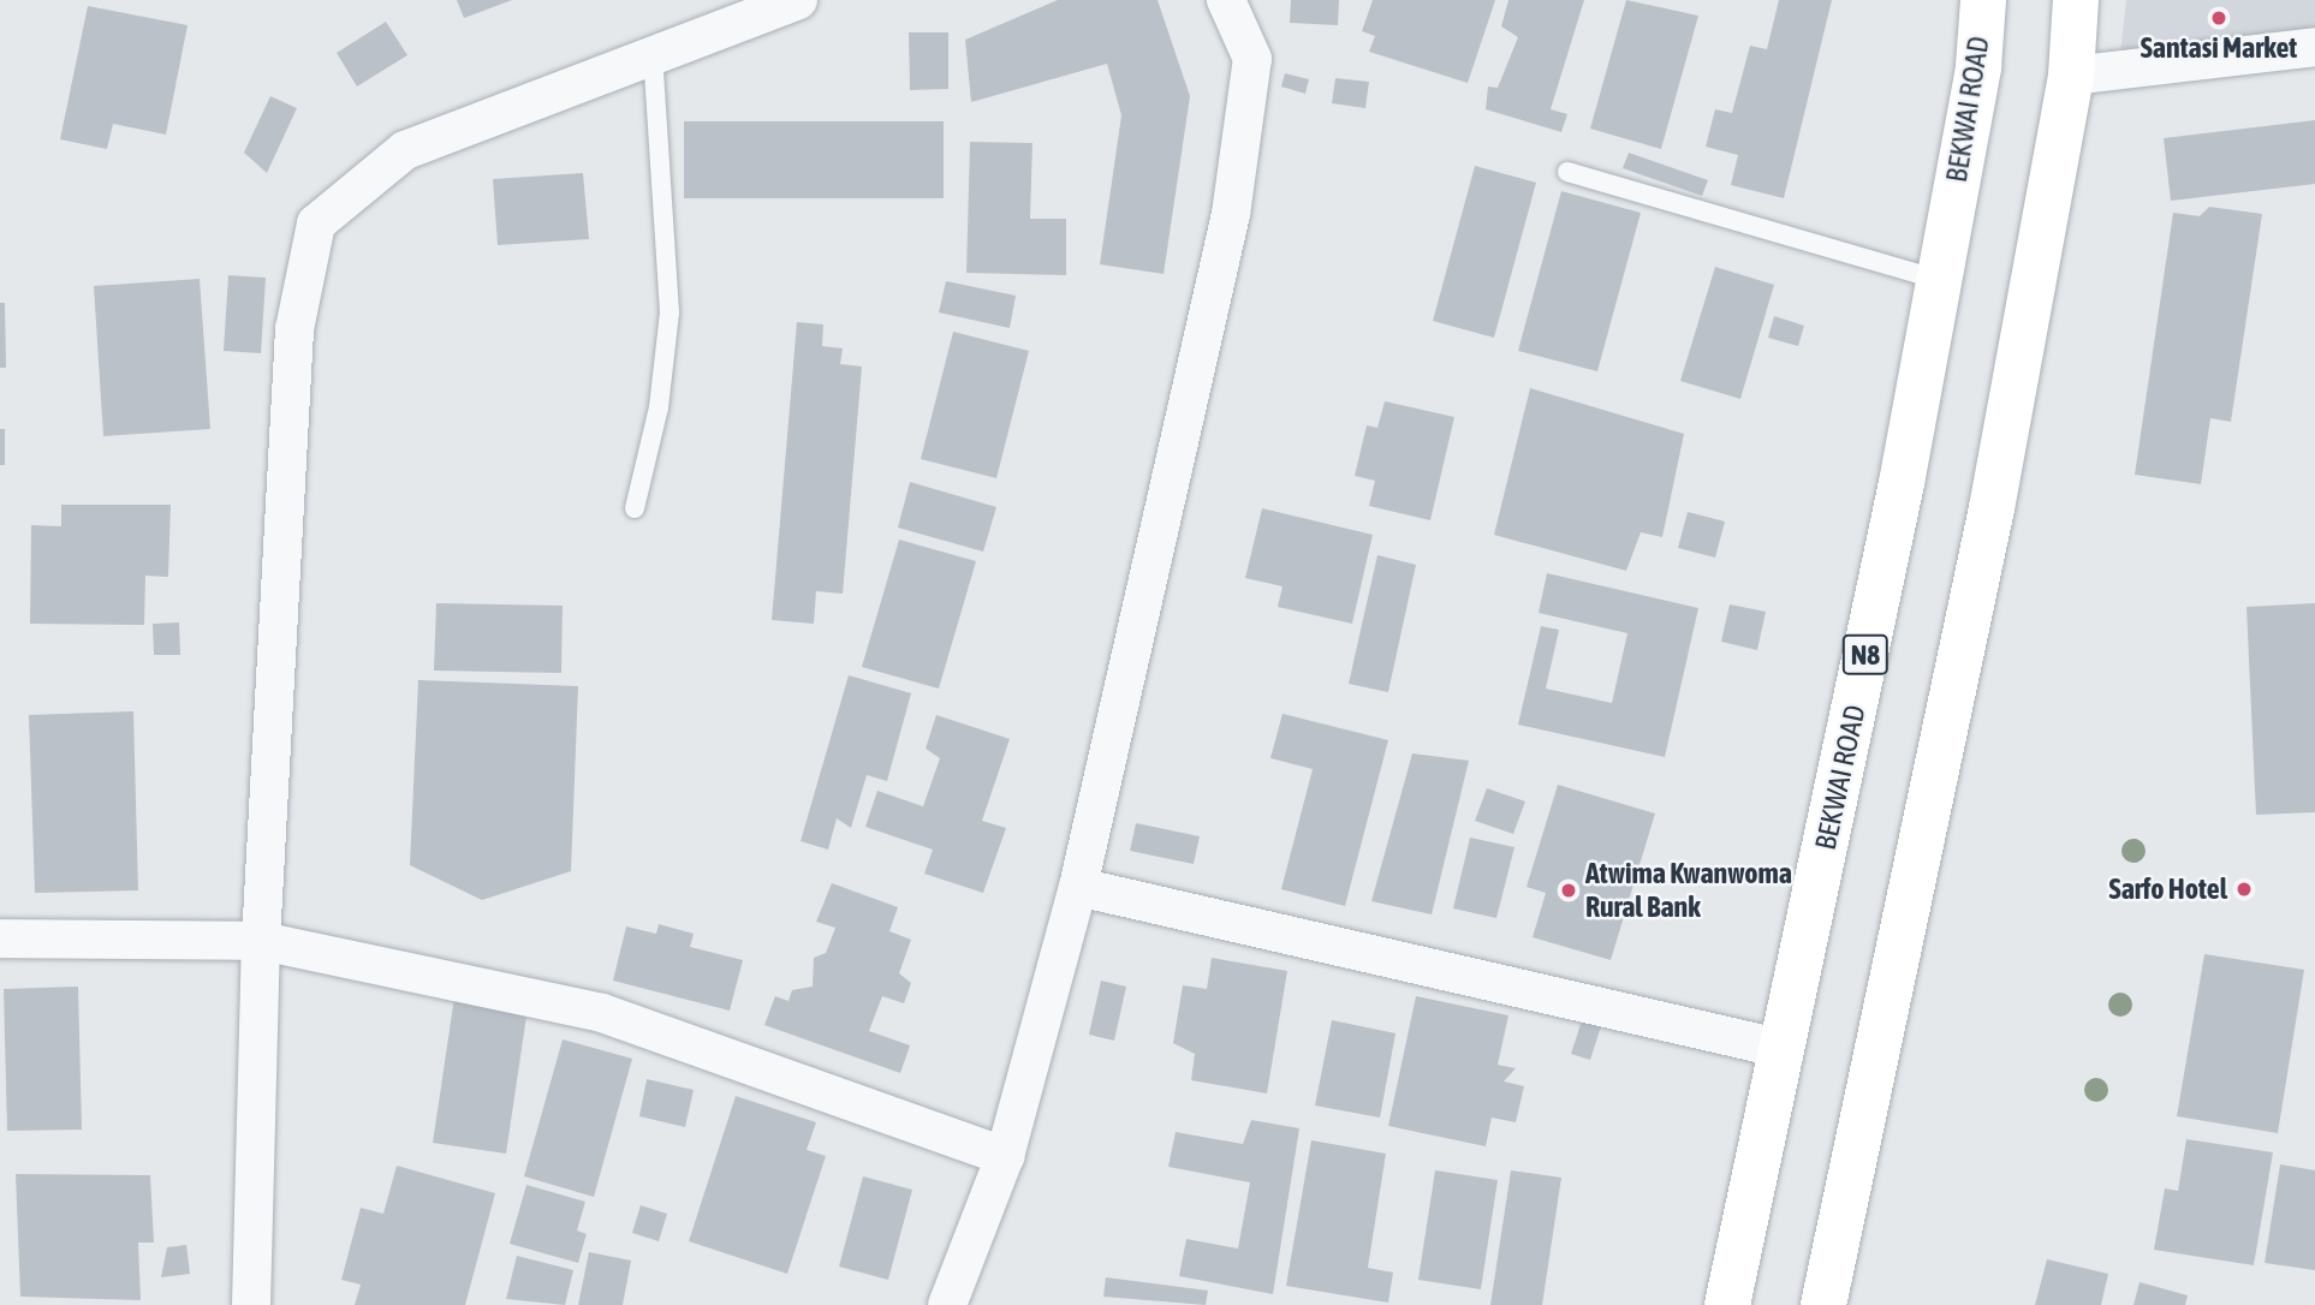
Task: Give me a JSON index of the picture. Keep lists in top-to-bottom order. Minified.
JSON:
{"streets":{"highway":["BEKWAI ROAD","N8"]},"places":["Santasi Market","Sarfo Hotel","Atwima Kwanwoma Rural Bank"]}
